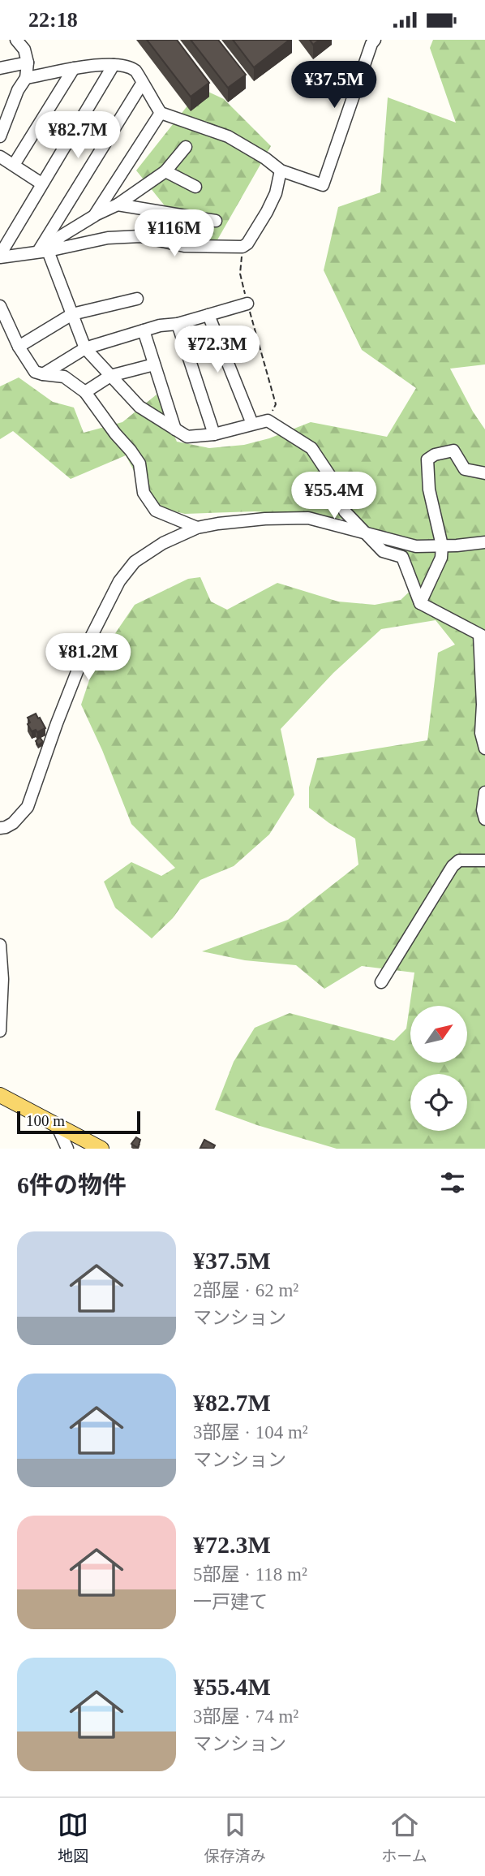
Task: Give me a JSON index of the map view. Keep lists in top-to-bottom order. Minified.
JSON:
{"scale_bar":"100 m","north":"top right","page":{"status":"22:18","price":["¥37.5M","¥82.7M","¥116M","¥72.3M","¥55.4M","¥81.2M"],"scale":"100 m","heading":"6件の物件","list":[{"name":"¥37.5M","note":"2部屋 · 62 m² · マンション"},{"name":"¥82.7M","note":"3部屋 · 104 m² · マンション"},{"name":"¥72.3M","note":"5部屋 · 118 m² · 一戸建て"},{"name":"¥55.4M","note":"3部屋 · 74 m² · マンション"}],"tabs":["地図","保存済み","ホーム"]}}
